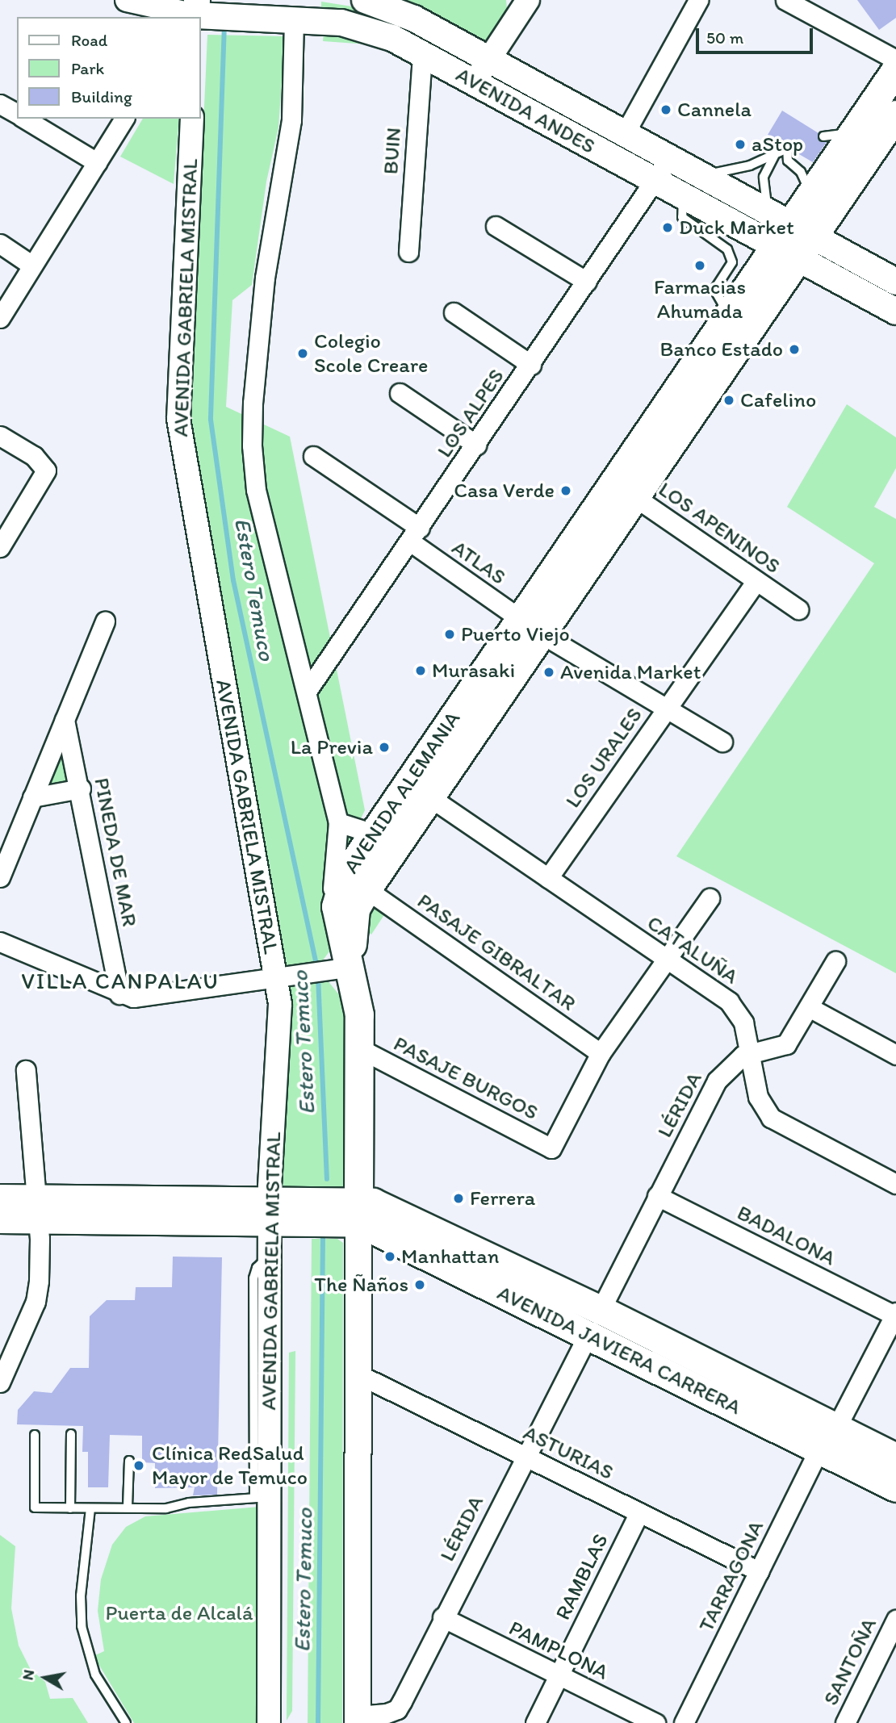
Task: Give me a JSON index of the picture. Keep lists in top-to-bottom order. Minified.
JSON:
{"streets":{"main road":["AVENIDA ANDES","AVENIDA ALEMANIA","AVENIDA JAVIERA CARRERA"],"street":["BUIN","AVENIDA GABRIELA MISTRAL","LOS ALPES","LOS APENINOS","ATLAS","LOS URALES","PINEDA DE MAR","CATALUÑA","PASAJE GIBRALTAR","PASAJE BURGOS","LÉRIDA","BADALONA","ASTURIAS","TARRAGONA","RAMBLAS","PAMPLONA","SANTOÑA"]},"crossings":[["AVENIDA ANDES","BUIN"],["AVENIDA ANDES","LOS ALPES"],["AVENIDA ANDES","AVENIDA ALEMANIA"],["AVENIDA GABRIELA MISTRAL","AVENIDA JAVIERA CARRERA"],["LOS ALPES","ATLAS"],["LOS APENINOS","LOS URALES"],["LOS APENINOS","AVENIDA ALEMANIA"],["ATLAS","LOS URALES"],["ATLAS","AVENIDA ALEMANIA"],["LOS URALES","CATALUÑA"],["AVENIDA ALEMANIA","CATALUÑA"],["AVENIDA ALEMANIA","PASAJE GIBRALTAR"],["CATALUÑA","LÉRIDA"],["PASAJE GIBRALTAR","PASAJE BURGOS"],["LÉRIDA","BADALONA"],["LÉRIDA","AVENIDA JAVIERA CARRERA"],["LÉRIDA","ASTURIAS"],["LÉRIDA","PAMPLONA"],["BADALONA","TARRAGONA"],["AVENIDA JAVIERA CARRERA","TARRAGONA"],["ASTURIAS","TARRAGONA"],["ASTURIAS","RAMBLAS"],["RAMBLAS","PAMPLONA"]],"districts":["VILLA CANPALAU"],"water":["Estero Temuco"],"parks":["Puerta de Alcalá"],"places":["Cannela","aStop","Duck Market","Farmacias Ahumada","Banco Estado","Colegio Scole Creare","Cafelino","Casa Verde","Puerto Viejo","Murasaki","Avenida Market","La Previa","Ferrera","Manhattan","The Ñaños","Clínica RedSalud Mayor de Temuco"],"legend":["Road","Park","Building"],"scale_bar":"50 m","north":"left"}
